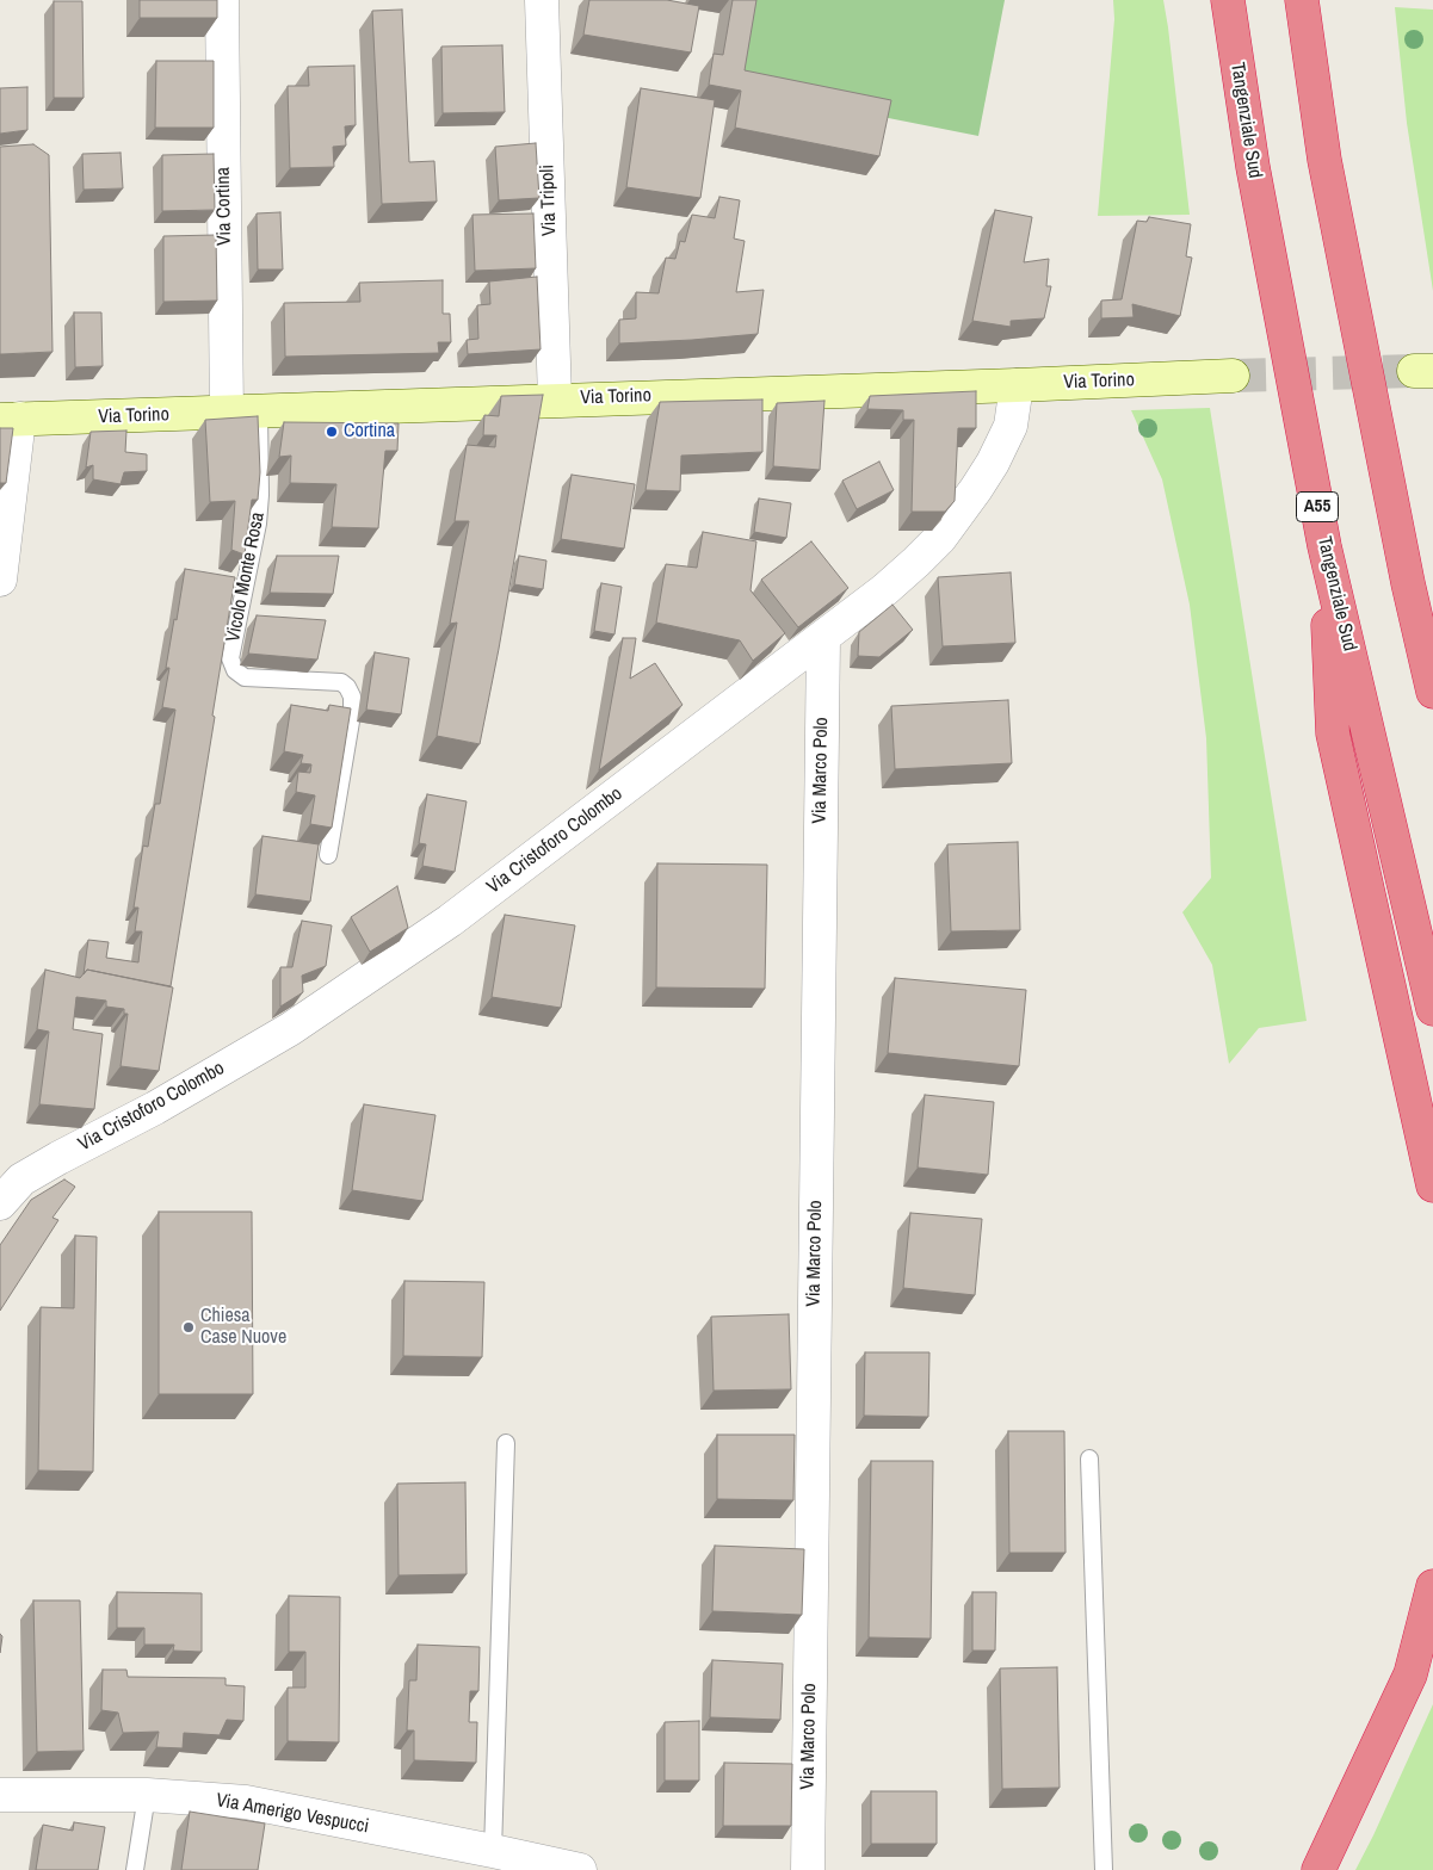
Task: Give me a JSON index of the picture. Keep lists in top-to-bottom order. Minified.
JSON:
{"streets":{"highway":["Tangenziale Sud","A55"],"street":["Via Tripoli","Via Cortina","Via Torino","Via Marco Polo","Via Cristoforo Colombo","Via Amerigo Vespucci"],"lane":["Vicolo Monte Rosa"]},"crossings":[["Via Tripoli","Via Torino"],["Via Cortina","Via Torino"],["Via Torino","Vicolo Monte Rosa"],["Via Torino","Via Cristoforo Colombo"],["Via Marco Polo","Via Cristoforo Colombo"]],"places":["Cortina","Chiesa Case Nuove"]}
